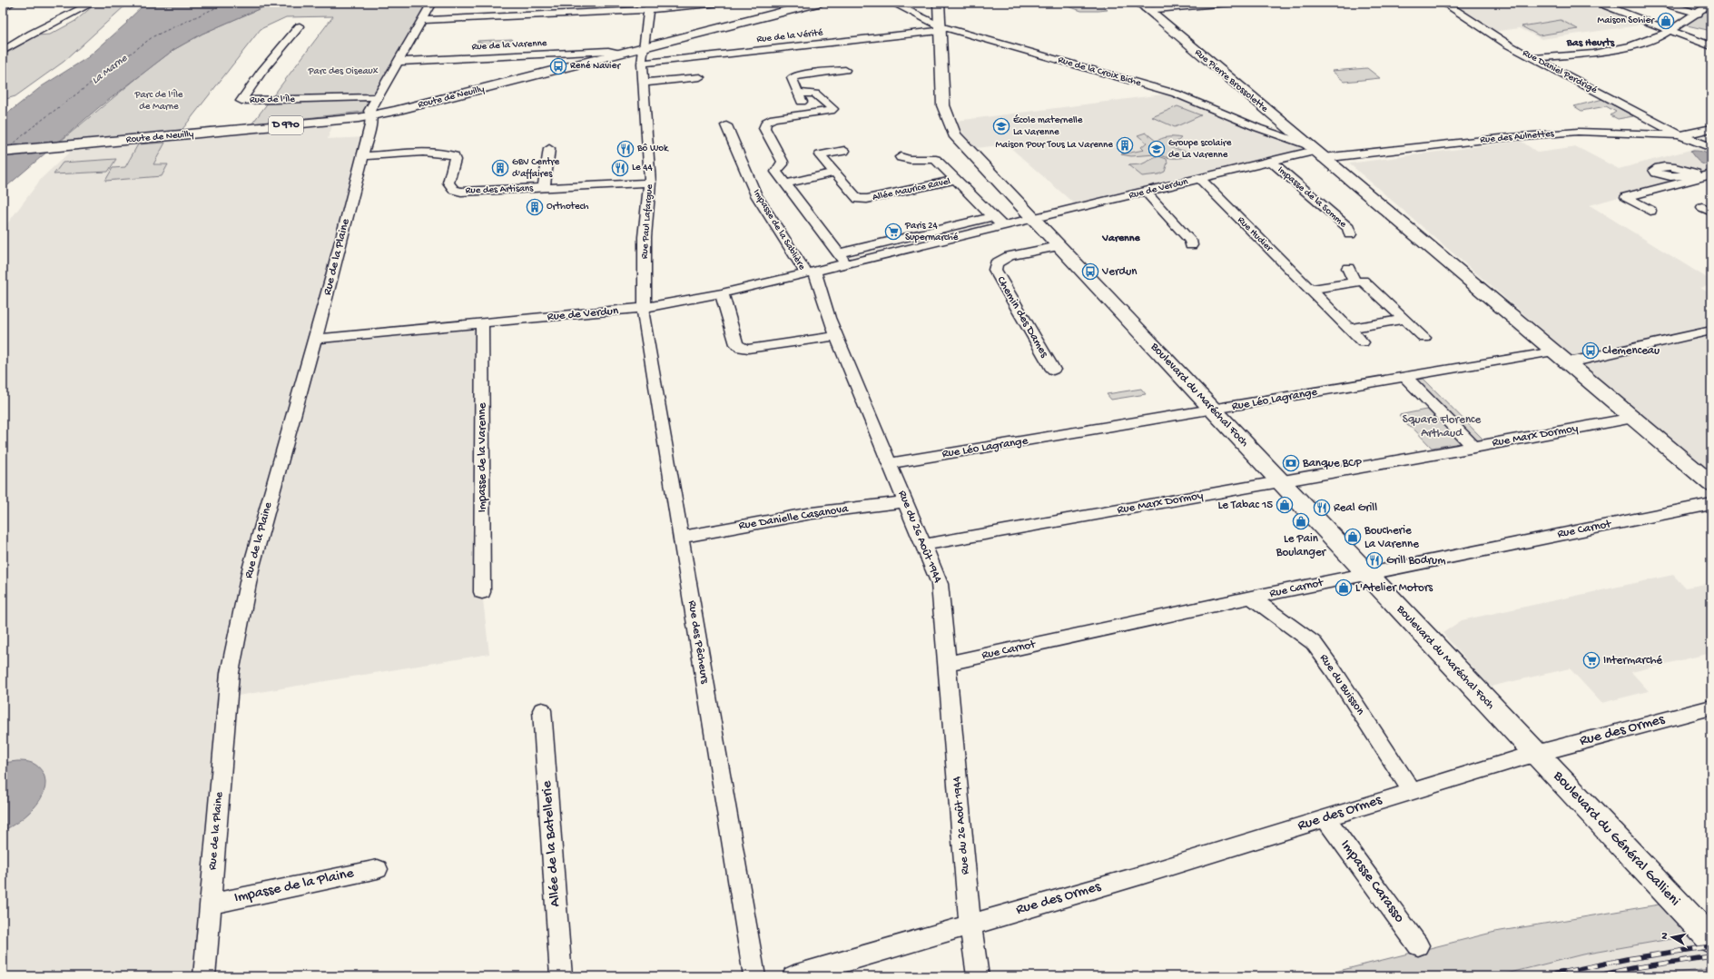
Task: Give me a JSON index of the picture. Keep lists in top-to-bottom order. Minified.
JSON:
{"streets":{"main road":["Rue Pierre Brossolette","Route de Neuilly","D 970","Boulevard du Maréchal Foch","Boulevard du Général Gallieni"],"street":["Rue de la Vérité","Rue de la Varenne","Rue de la Croix Biche","Rue Daniel Perdrigé","Rue de l'Île","Rue des Aulnettes","Rue de Verdun","Rue des Artisans","Allée Maurice Ravel","Impasse de la Somme","Rue Paul Lafargue","Impasse de la Sablière","Rue Hudier","Rue de la Plaine","Chemin des Dames","Rue Léo Lagrange","Rue Marx Dormoy","Impasse de la Varenne","Rue Danielle Casanova","Rue Carnot","Rue du 26 Août 1944","Rue des Pêcheurs","Rue du Buisson","Rue des Ormes","Allée de la Batellerie","Impasse Carasso","Impasse de la Plaine"]},"crossings":[["Rue de la Vérité","Rue de la Croix Biche"],["Rue de la Vérité","Rue Paul Lafargue"],["Rue de la Vérité","Boulevard du Maréchal Foch"],["Rue de la Varenne","Route de Neuilly"],["Rue de la Varenne","Rue de la Plaine"],["Rue de la Croix Biche","Rue Pierre Brossolette"],["Rue de la Croix Biche","Rue des Aulnettes"],["Rue de la Croix Biche","Rue de Verdun"],["Rue de la Croix Biche","Boulevard du Maréchal Foch"],["Rue Daniel Perdrigé","Rue des Aulnettes"],["Rue Pierre Brossolette","Rue des Aulnettes"],["Rue Pierre Brossolette","Rue de Verdun"],["Rue Pierre Brossolette","Rue Léo Lagrange"],["Rue Pierre Brossolette","Rue Marx Dormoy"],["Route de Neuilly","Rue Paul Lafargue"],["Route de Neuilly","Rue de la Plaine"],["Rue de l'Île","Rue de la Plaine"],["Rue des Aulnettes","Rue de Verdun"],["Rue de Verdun","Impasse de la Somme"],["Rue de Verdun","Rue Paul Lafargue"],["Rue de Verdun","Impasse de la Sablière"],["Rue de Verdun","Rue Hudier"],["Rue de Verdun","Rue de la Plaine"],["Rue de Verdun","Boulevard du Maréchal Foch"],["Rue de Verdun","Impasse de la Varenne"],["Rue de Verdun","Rue du 26 Août 1944"],["Rue de Verdun","Rue des Pêcheurs"],["Rue des Artisans","Rue Paul Lafargue"],["Rue des Artisans","Rue de la Plaine"],["Rue Paul Lafargue","Rue des Pêcheurs"],["Impasse de la Sablière","Rue du 26 Août 1944"],["Rue de la Plaine","Impasse de la Plaine"],["Chemin des Dames","Boulevard du Maréchal Foch"],["Boulevard du Maréchal Foch","Rue Léo Lagrange"],["Boulevard du Maréchal Foch","Rue Marx Dormoy"],["Boulevard du Maréchal Foch","Rue Carnot"],["Boulevard du Maréchal Foch","Rue des Ormes"],["Boulevard du Maréchal Foch","Boulevard du Général Gallieni"],["Rue Léo Lagrange","Rue du 26 Août 1944"],["Rue Marx Dormoy","Rue du 26 Août 1944"],["Rue Danielle Casanova","Rue du 26 Août 1944"],["Rue Danielle Casanova","Rue des Pêcheurs"],["Rue Carnot","Rue du 26 Août 1944"],["Rue Carnot","Rue du Buisson"],["Rue du 26 Août 1944","Rue des Ormes"],["Rue du Buisson","Rue des Ormes"],["Rue des Ormes","Boulevard du Général Gallieni"],["Rue des Ormes","Impasse Carasso"]],"districts":["Bas Heurts","Varenne"],"water":["La Marne"],"parks":["Parc des Oiseaux","Parc de l'Île de Marne","Square Florence Arthaud"],"places":{"shop":["Maison Sohier","Le Tabac 15","Le Pain Boulanger","Boucherie La Varenne","L'Atelier Motors"],"bus stop":["René Navier","Verdun","Clemenceau"],"school or university":["École maternelle La Varenne","Groupe scolaire de La Varenne"],"building":["Maison Pour Tous La Varenne","GBV Centre d'affaires","Orthotech"],"restaurant":["Bô Wok","Le 44","Real Grill","Grill Bodrum"],"supermarket":["Paris 24 Supermarché","Intermarché"],"bank":["Banque BCP"]},"north":"left"}
